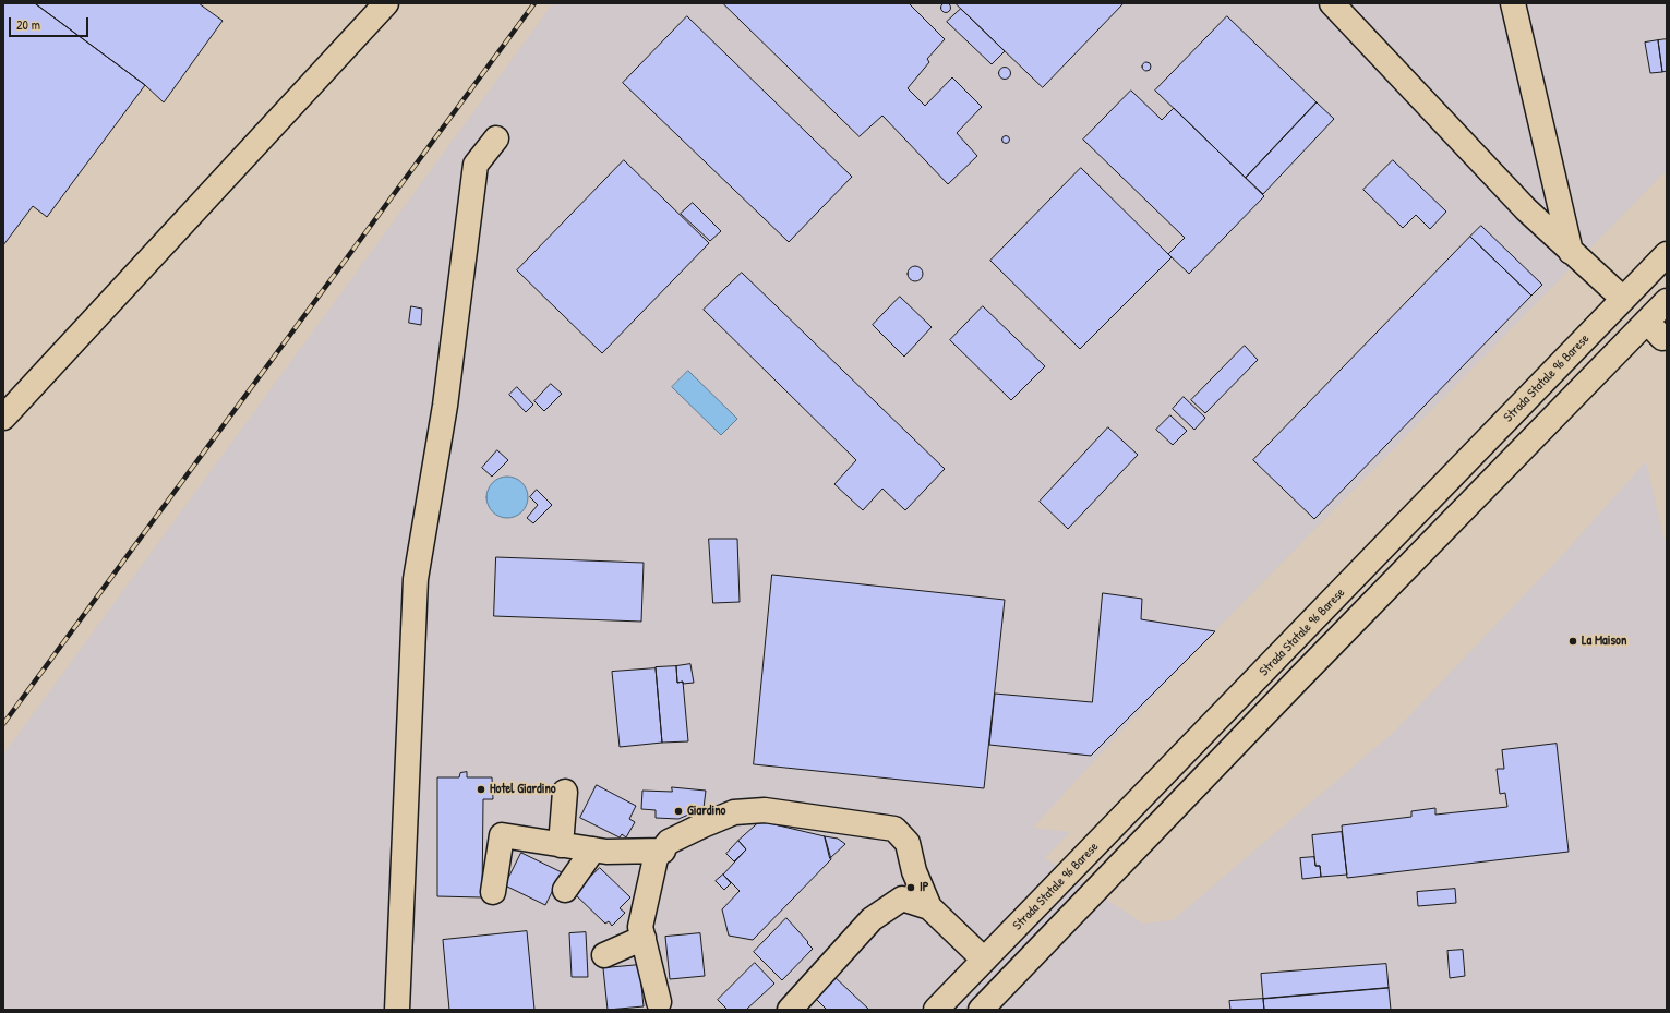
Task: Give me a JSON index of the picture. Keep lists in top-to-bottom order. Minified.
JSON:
{"streets":{"main road":["Strada Statale 96 Barese"]},"places":["La Maison","Hotel Giardino","Giardino","IP"],"scale_bar":"20 m"}
